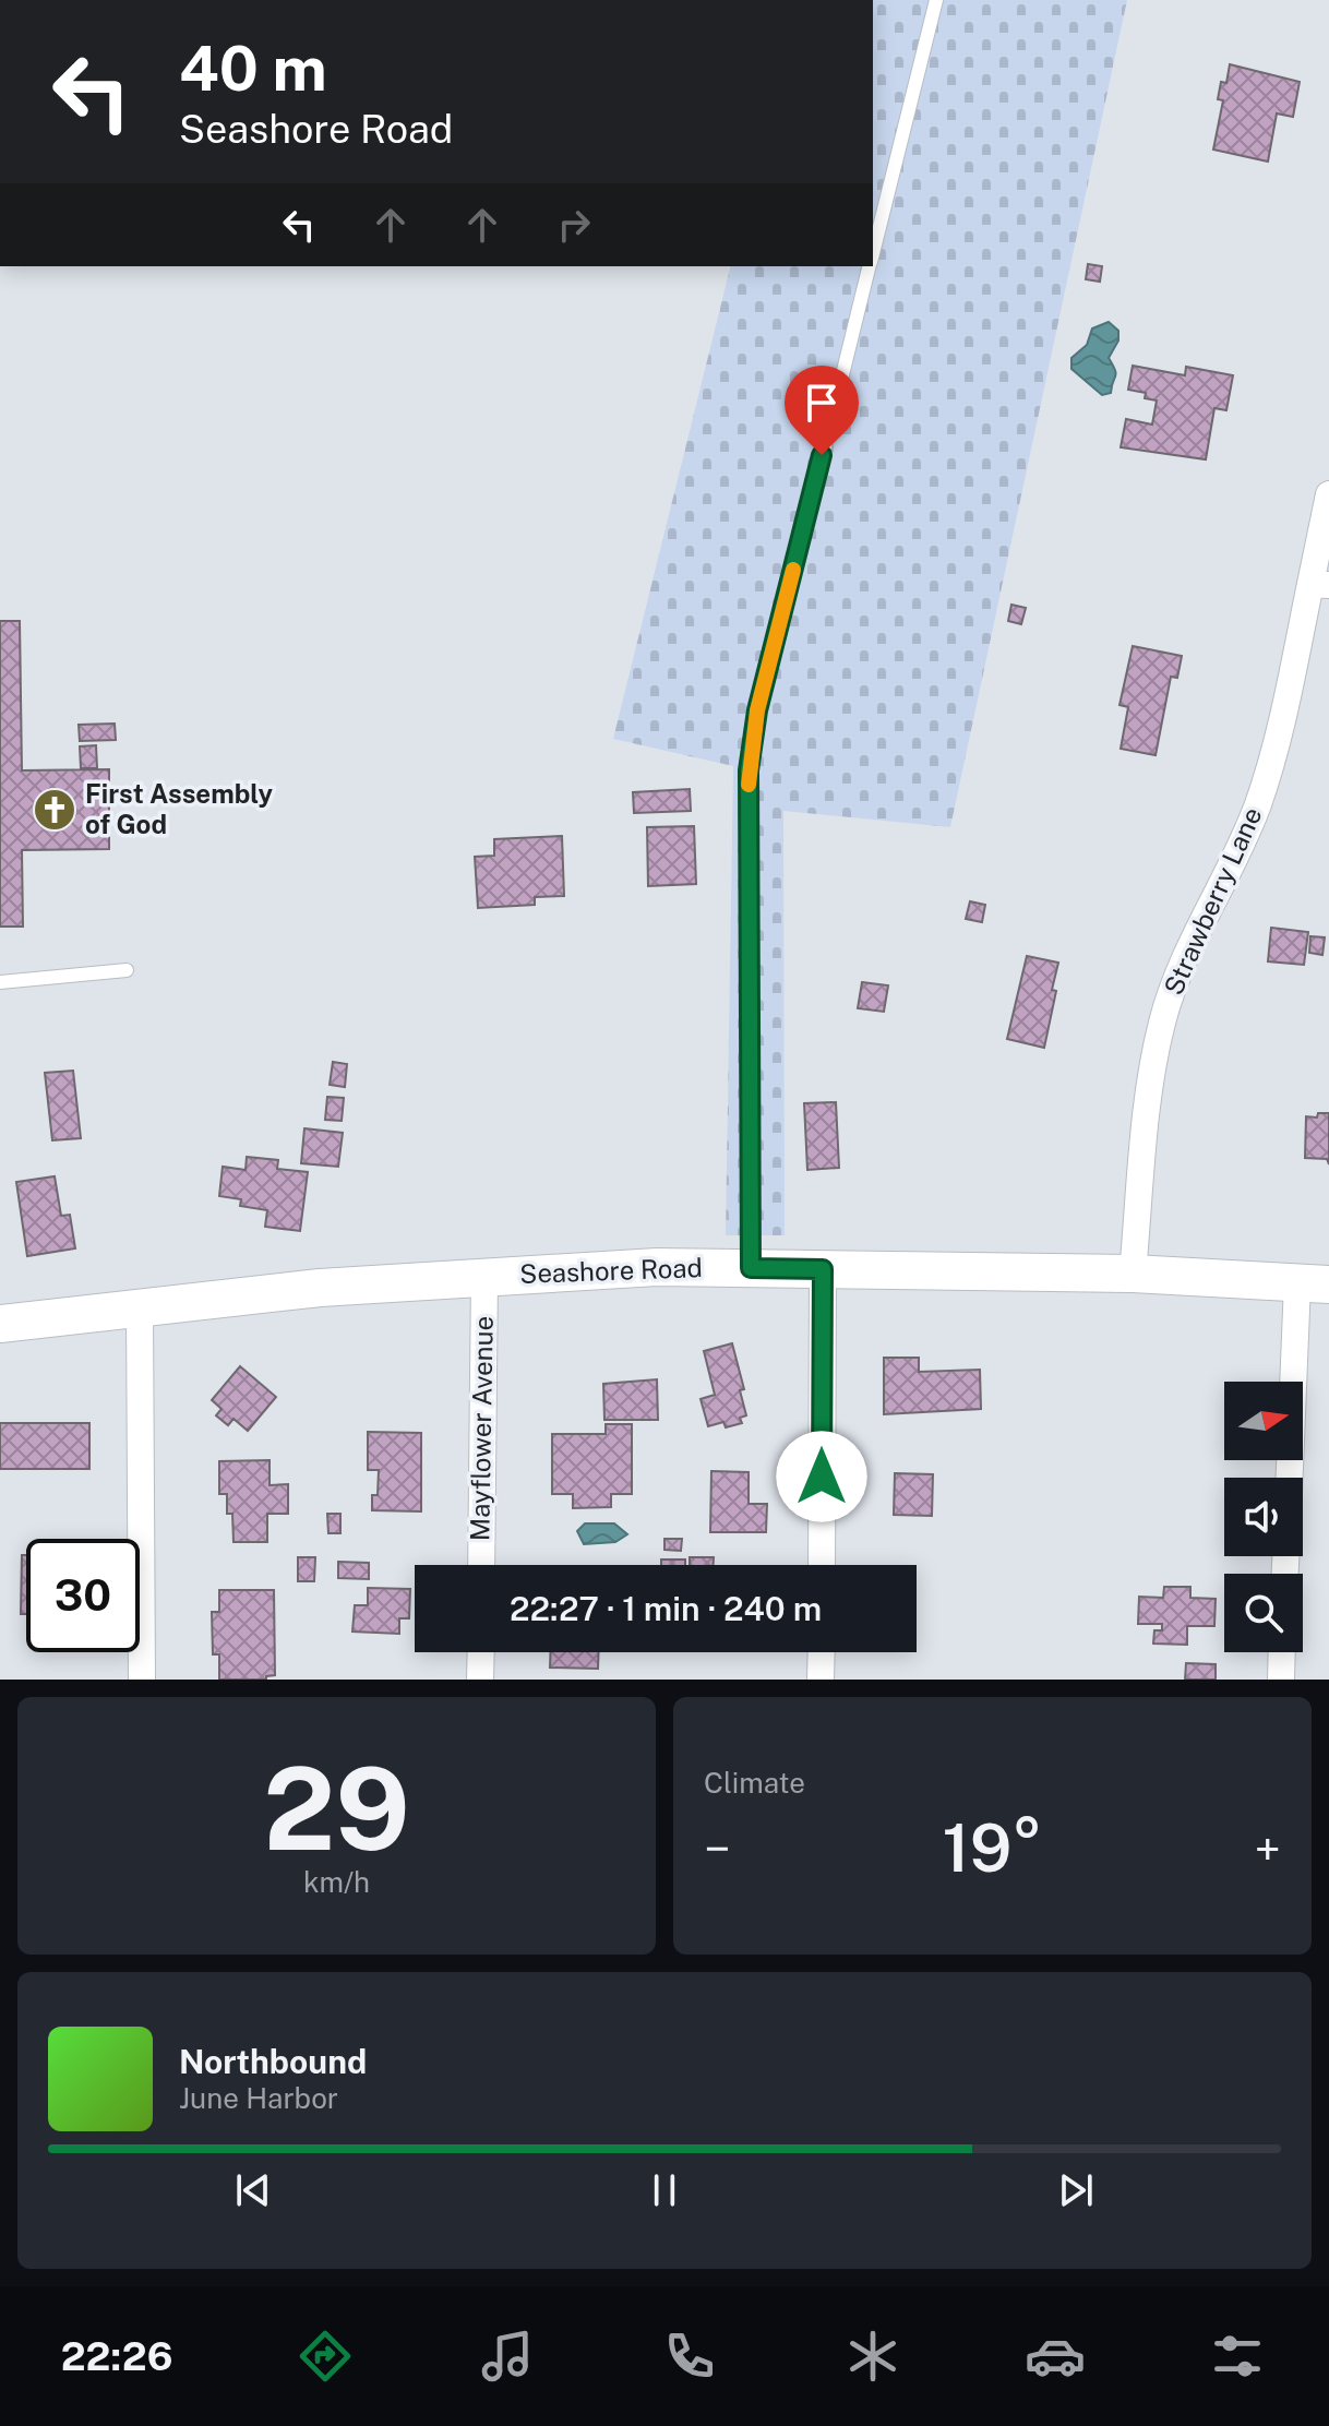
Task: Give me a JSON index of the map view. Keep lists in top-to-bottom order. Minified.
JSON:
{"streets":{"main road":["Seashore Road"],"street":["Strawberry Lane","Mayflower Avenue"]},"crossings":[["Strawberry Lane","Seashore Road"],["Seashore Road","Mayflower Avenue"]],"places":{"church":["First Assembly of God"]},"north":"right","page":{"turn":["40 m","Seashore Road"],"limit":"30","trip":"22:27 · 1 min · 240 m","tile":[["29","km/h"],"Climate"],"heat":["−","19°","+"],"song":["Northbound","June Harbor"],"tabs":"22:26"}}
